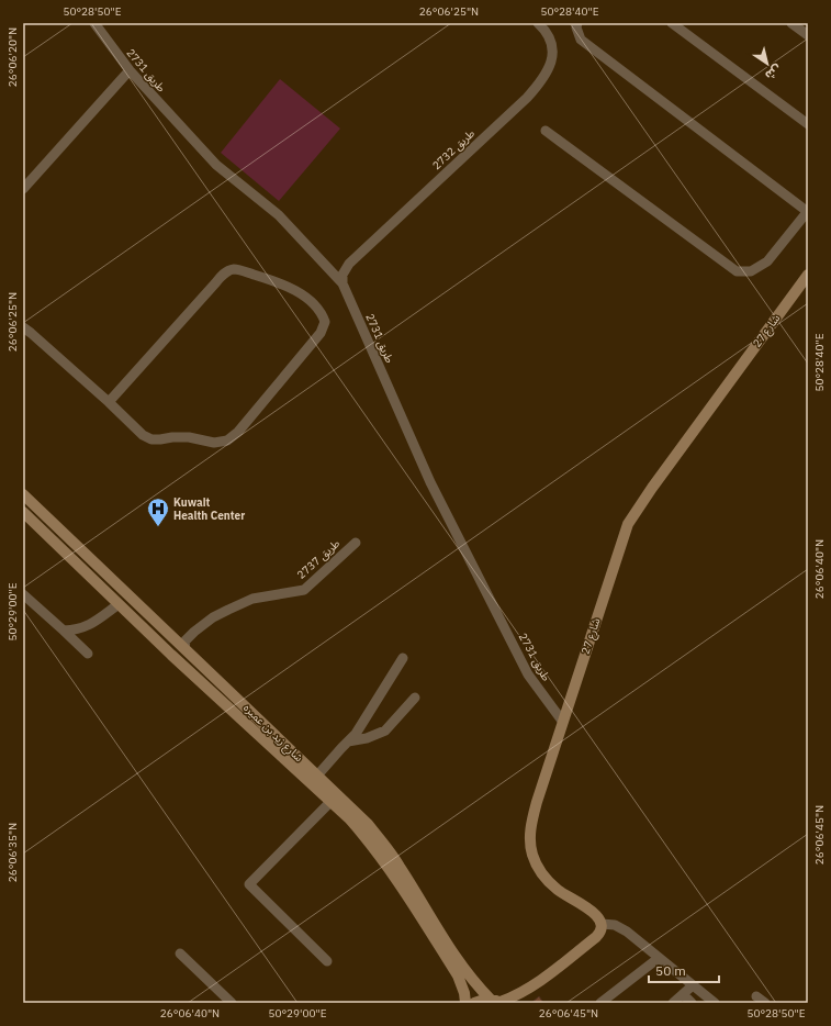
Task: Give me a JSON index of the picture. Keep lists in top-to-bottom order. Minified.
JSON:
{"streets":{"street":["طريق 2731","طريق 2732","شارع 27","طريق 2737","شارع زيد بن عميره"]},"crossings":[["طريق 2731","طريق 2732"],["طريق 2731","شارع 27"],["طريق 2737","شارع زيد بن عميره"]],"places":{"hospital":["Kuwait Health Center"]},"scale_bar":"50 m","north":"bottom right","coordinates":["50°28'50\"E","26°06'25\"N","50°28'40\"E","26°06'20\"N","26°06'40\"N","50°29'00\"E","26°06'45\"N","26°06'35\"N"]}
